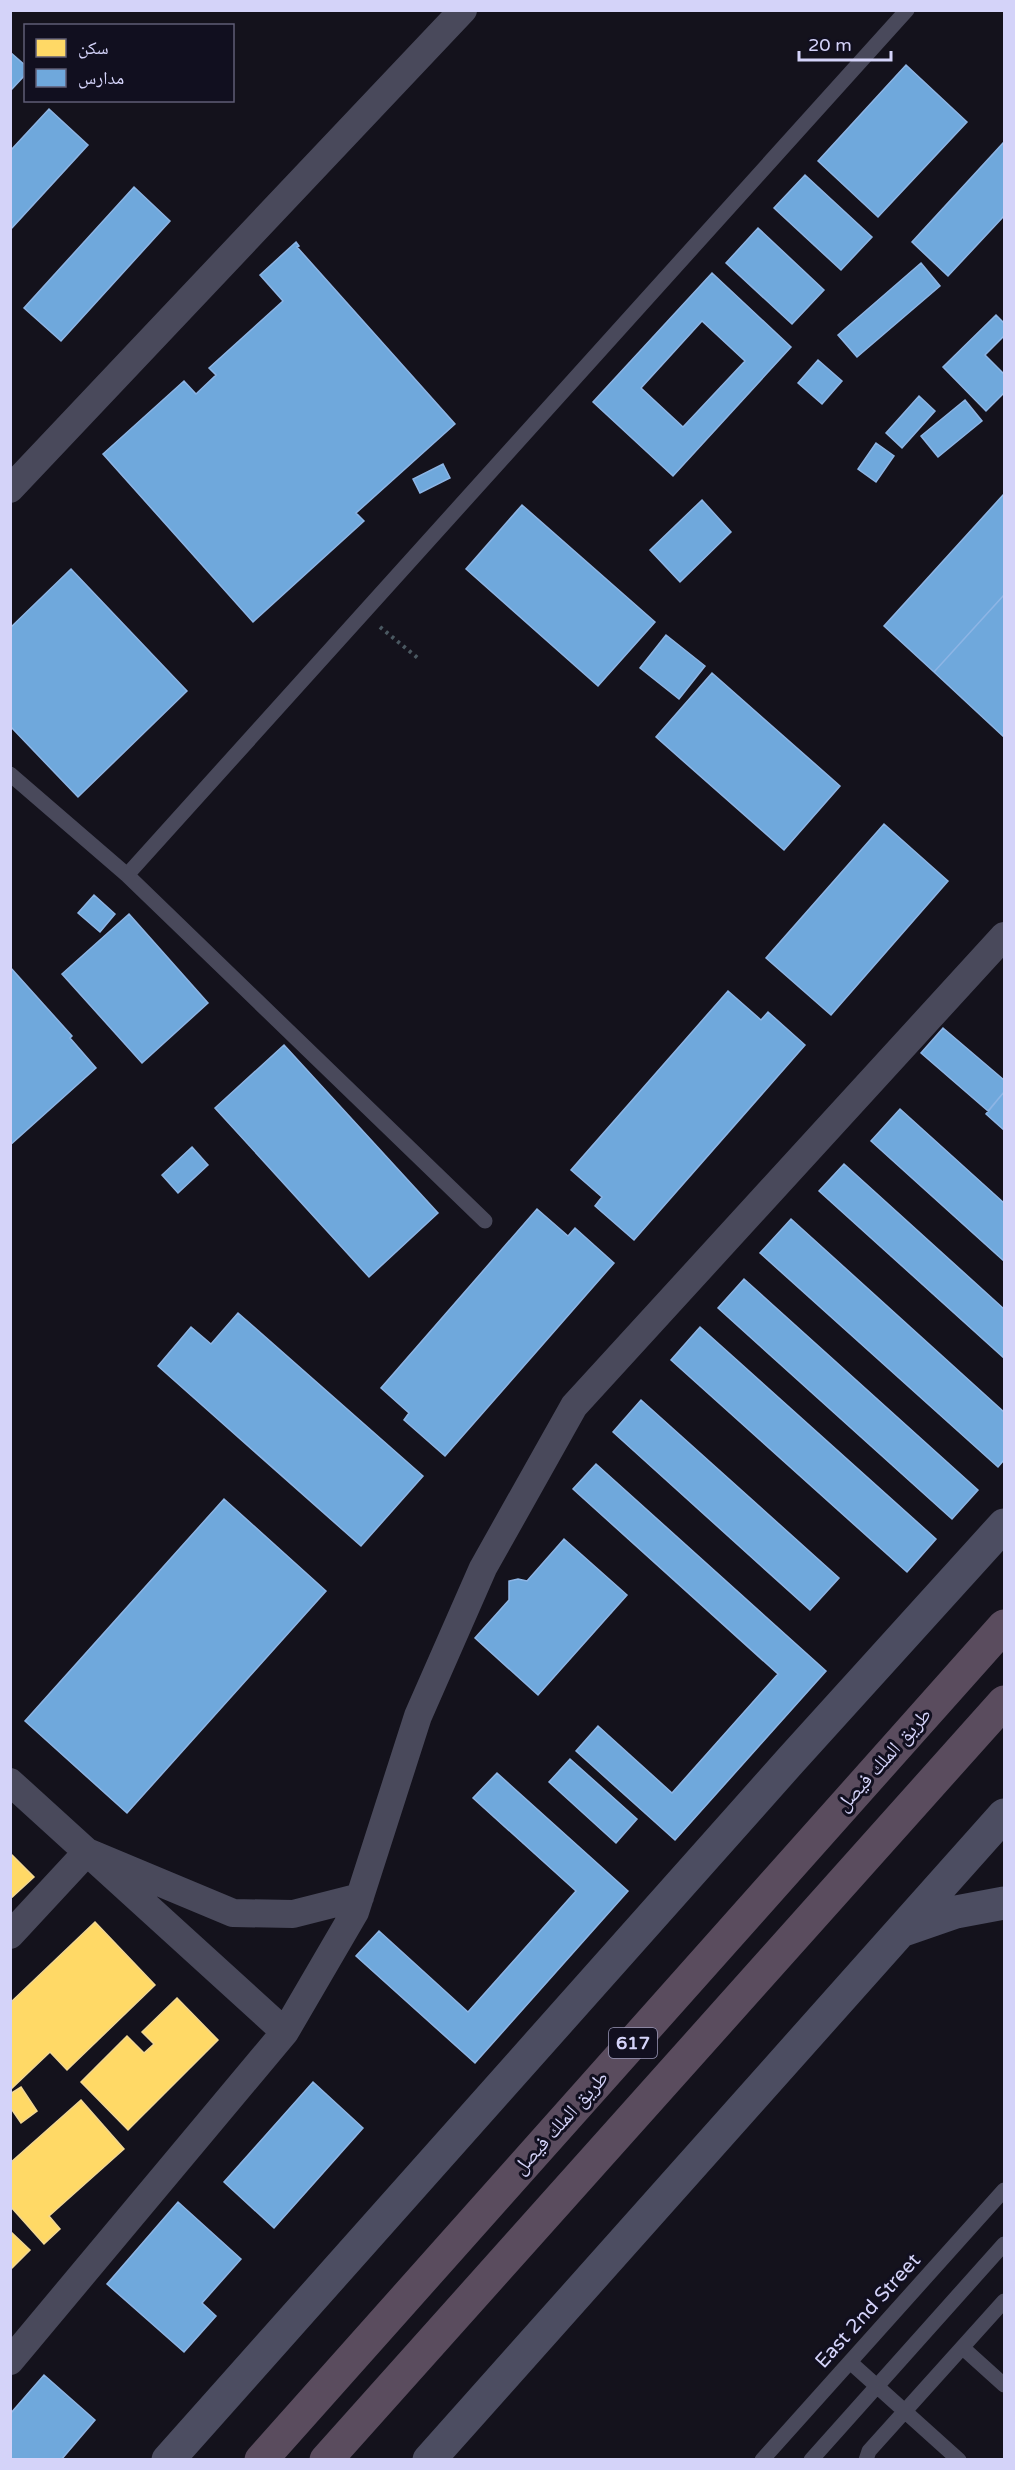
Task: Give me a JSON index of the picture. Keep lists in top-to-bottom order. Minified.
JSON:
{"streets":{"highway":["طريق الملك فيصل","617"],"lane":["East 2nd Street"]},"legend":["سكن","مدارس"],"scale_bar":"20 m"}
